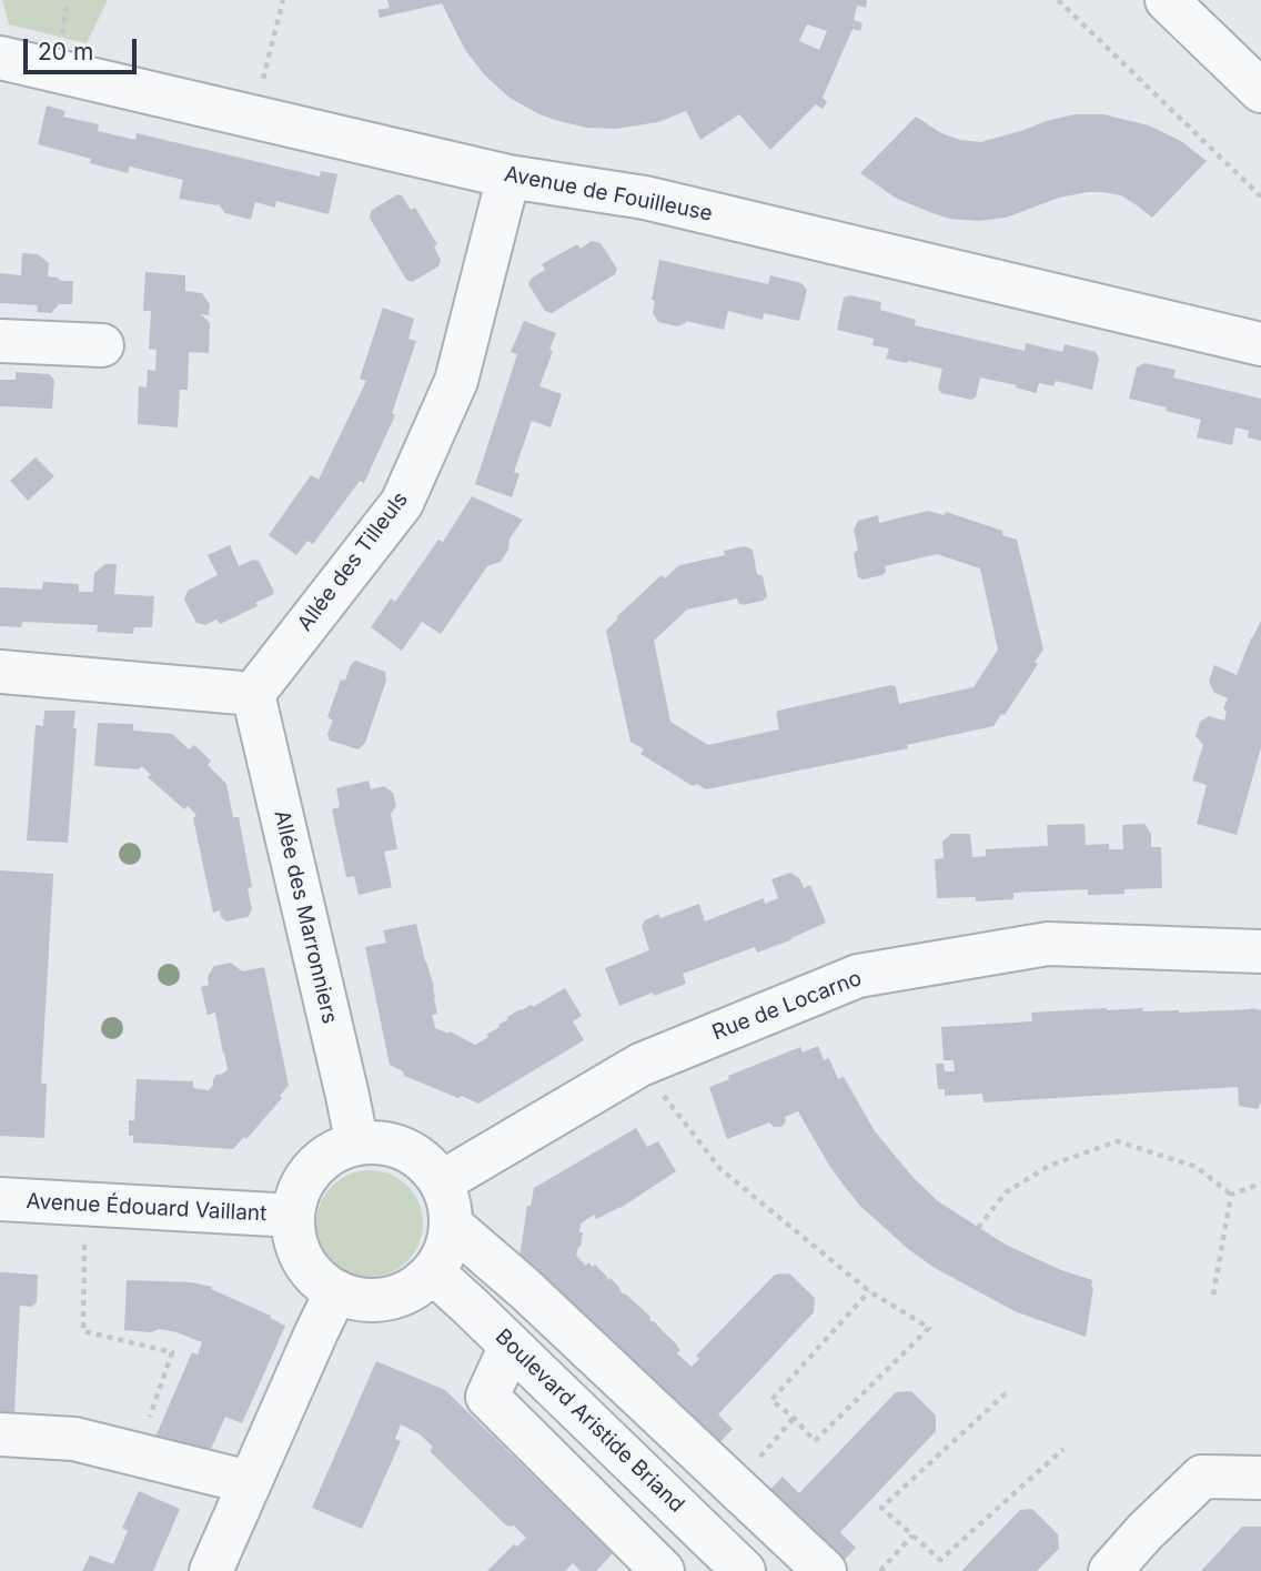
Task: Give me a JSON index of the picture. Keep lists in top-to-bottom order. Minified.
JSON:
{"streets":{"street":["Avenue de Fouilleuse","Allée des Tilleuls","Allée des Marronniers","Rue de Locarno","Avenue Édouard Vaillant","Boulevard Aristide Briand"]},"crossings":[["Avenue de Fouilleuse","Allée des Tilleuls"],["Allée des Tilleuls","Allée des Marronniers"],["Allée des Marronniers","Rue de Locarno"],["Allée des Marronniers","Avenue Édouard Vaillant"],["Allée des Marronniers","Boulevard Aristide Briand"],["Rue de Locarno","Avenue Édouard Vaillant"],["Rue de Locarno","Boulevard Aristide Briand"],["Avenue Édouard Vaillant","Boulevard Aristide Briand"]],"scale_bar":"20 m"}
